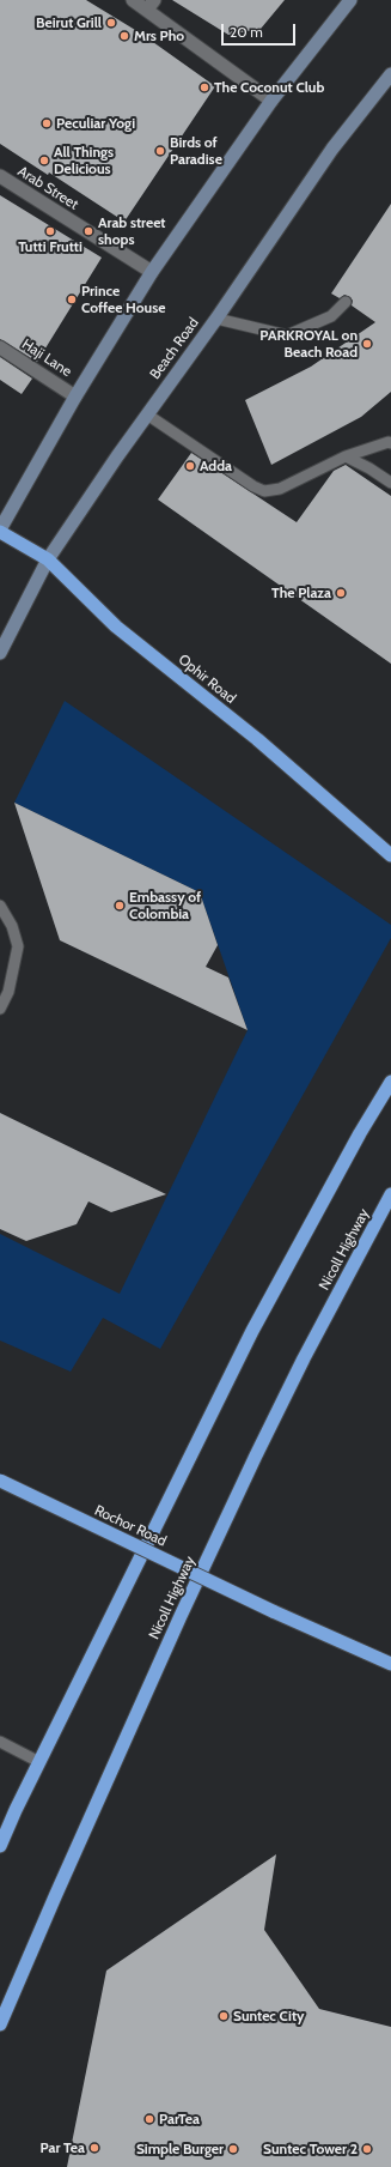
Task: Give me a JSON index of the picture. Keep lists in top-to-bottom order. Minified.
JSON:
{"streets":{"highway":["Ophir Road","Nicoll Highway","Rochor Road"],"main road":["Beach Road"],"street":["Arab Street","Haji Lane"]},"crossings":[["Beach Road","Ophir Road"]],"places":["Beirut Grill","Mrs Pho","The Coconut Club","Peculiar Yogi","Birds of Paradise","All Things Delicious","Tutti Frutti","Arab street shops","Prince Coffee House","PARKROYAL on Beach Road","Adda","The Plaza","Embassy of Colombia","Suntec City","ParTea","Par Tea","Simple Burger","Suntec Tower 2"],"scale_bar":"20 m"}
